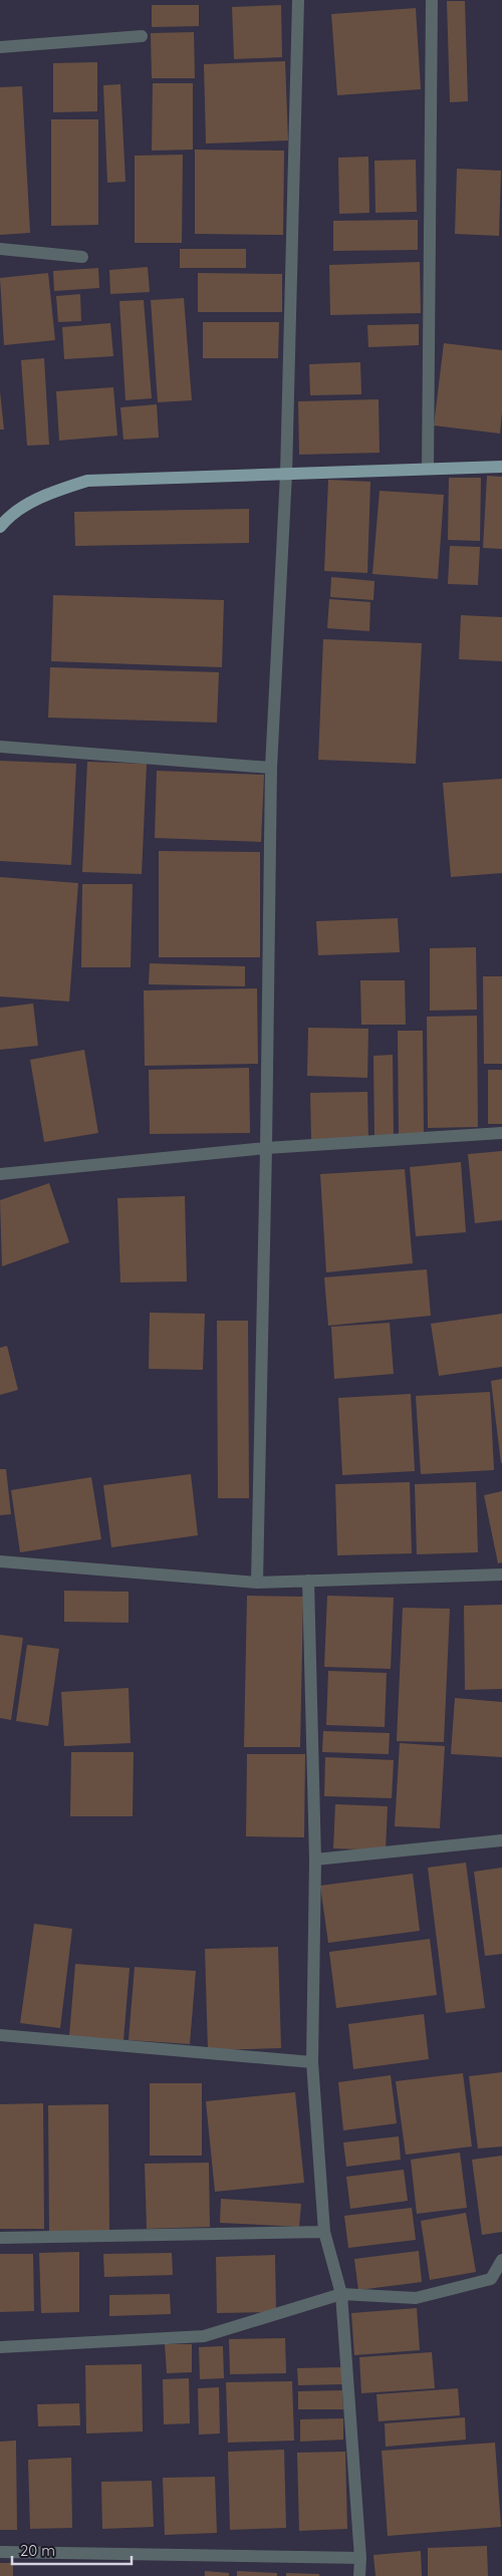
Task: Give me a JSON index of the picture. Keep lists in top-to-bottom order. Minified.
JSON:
{"scale_bar":"20 m"}
